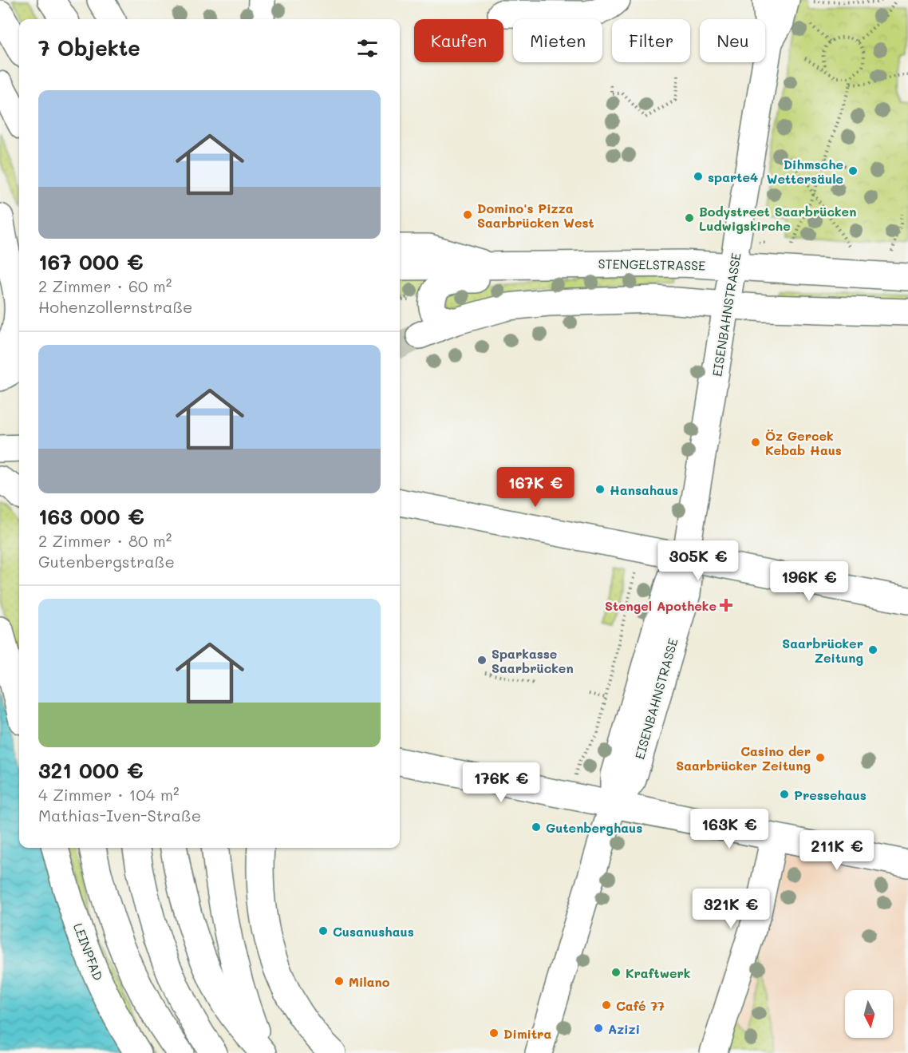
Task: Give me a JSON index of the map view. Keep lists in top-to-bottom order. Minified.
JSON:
{"streets":{"main road":["STENGELSTRASSE","EISENBAHNSTRASSE","LEINPFAD"]},"crossings":[["STENGELSTRASSE","EISENBAHNSTRASSE"]],"places":{"other":["Dihmsche Wettersäule","sparte4","Domino's Pizza Saarbrücken West","Bodystreet Saarbrücken Ludwigskirche","Öz Gercek Kebab Haus","Hansahaus","Saarbrücker Zeitung","Sparkasse Saarbrücken","Casino der Saarbrücker Zeitung","Pressehaus","Gutenberghaus","Cusanushaus","Kraftwerk","Milano","Café 77","Azizi","Dimitra"],"health":["Stengel Apotheke"]},"north":"bottom","page":{"chip":["Kaufen","Mieten","Filter","Neu"],"heading":"7 Objekte","list":[{"name":"167 000 €","note":"2 Zimmer · 60 m² · Hohenzollernstraße"},{"name":"163 000 €","note":"2 Zimmer · 80 m² · Gutenbergstraße"},{"name":"321 000 €","note":"4 Zimmer · 104 m² · Mathias-Iven-Straße"}],"price":["167K €","305K €","196K €","176K €","163K €","211K €","321K €"]}}
